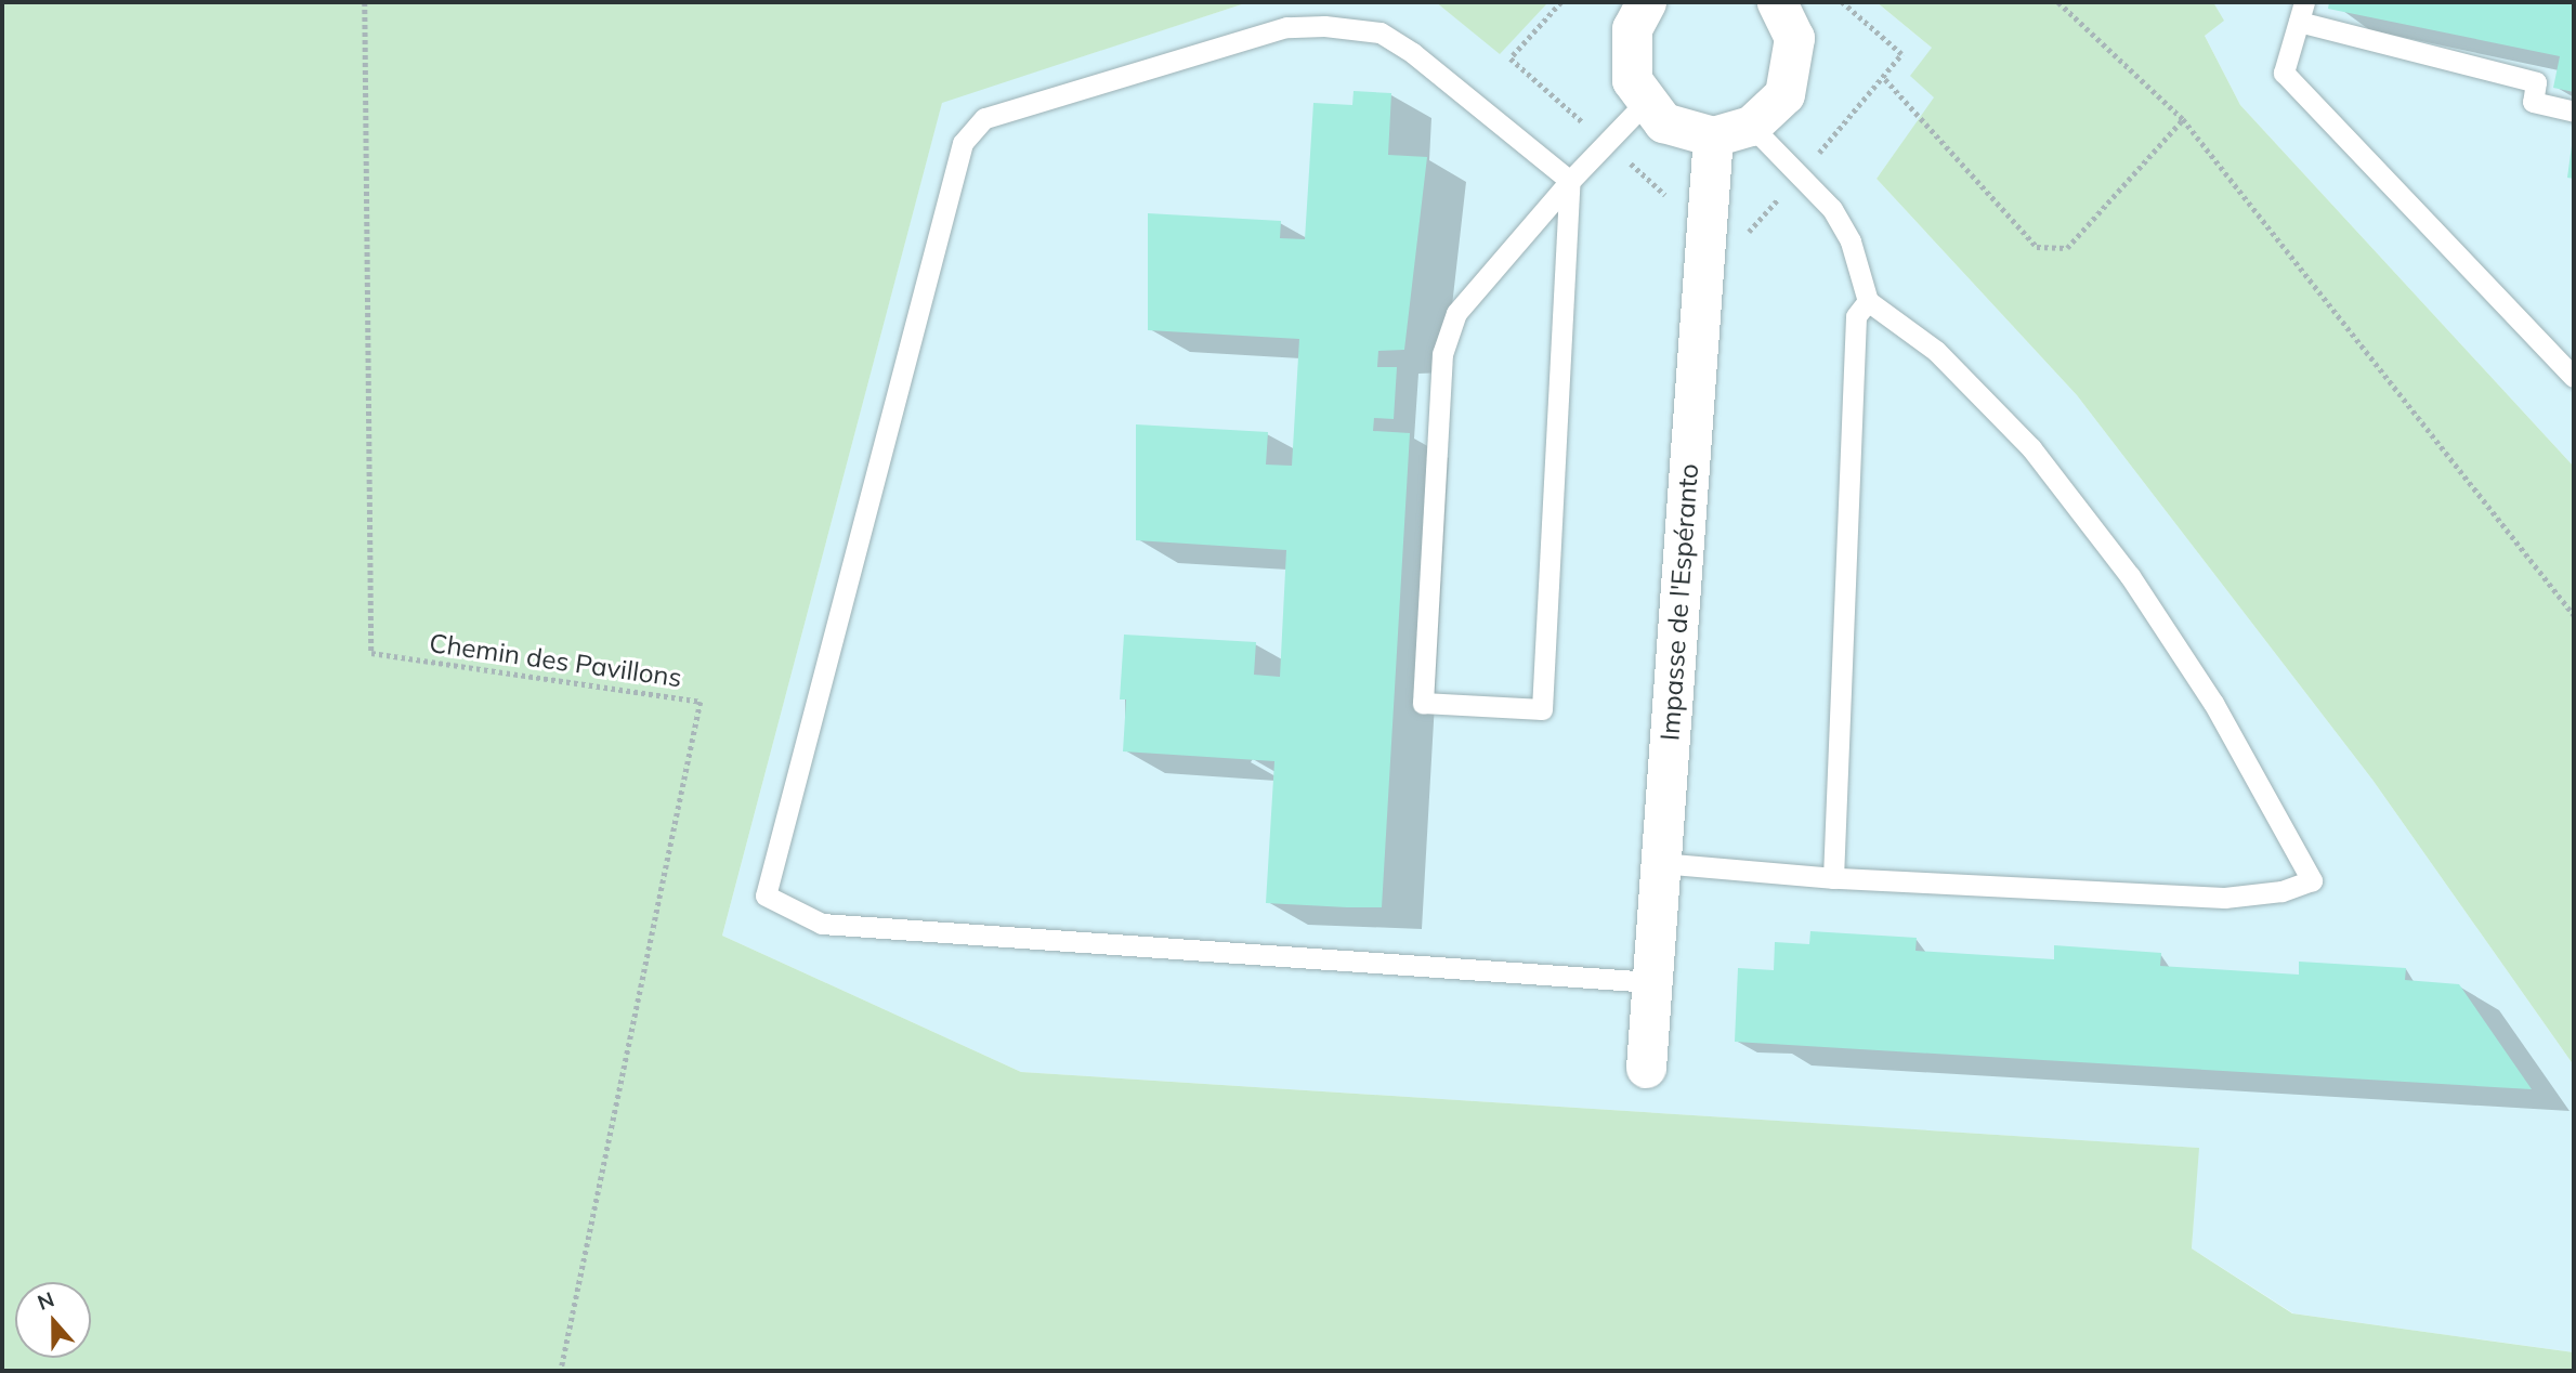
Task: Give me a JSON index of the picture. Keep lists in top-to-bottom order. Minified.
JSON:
{"streets":{"street":["Impasse de l'Espéranto"],"path":["Chemin des Pavillons"]},"north":"top"}
